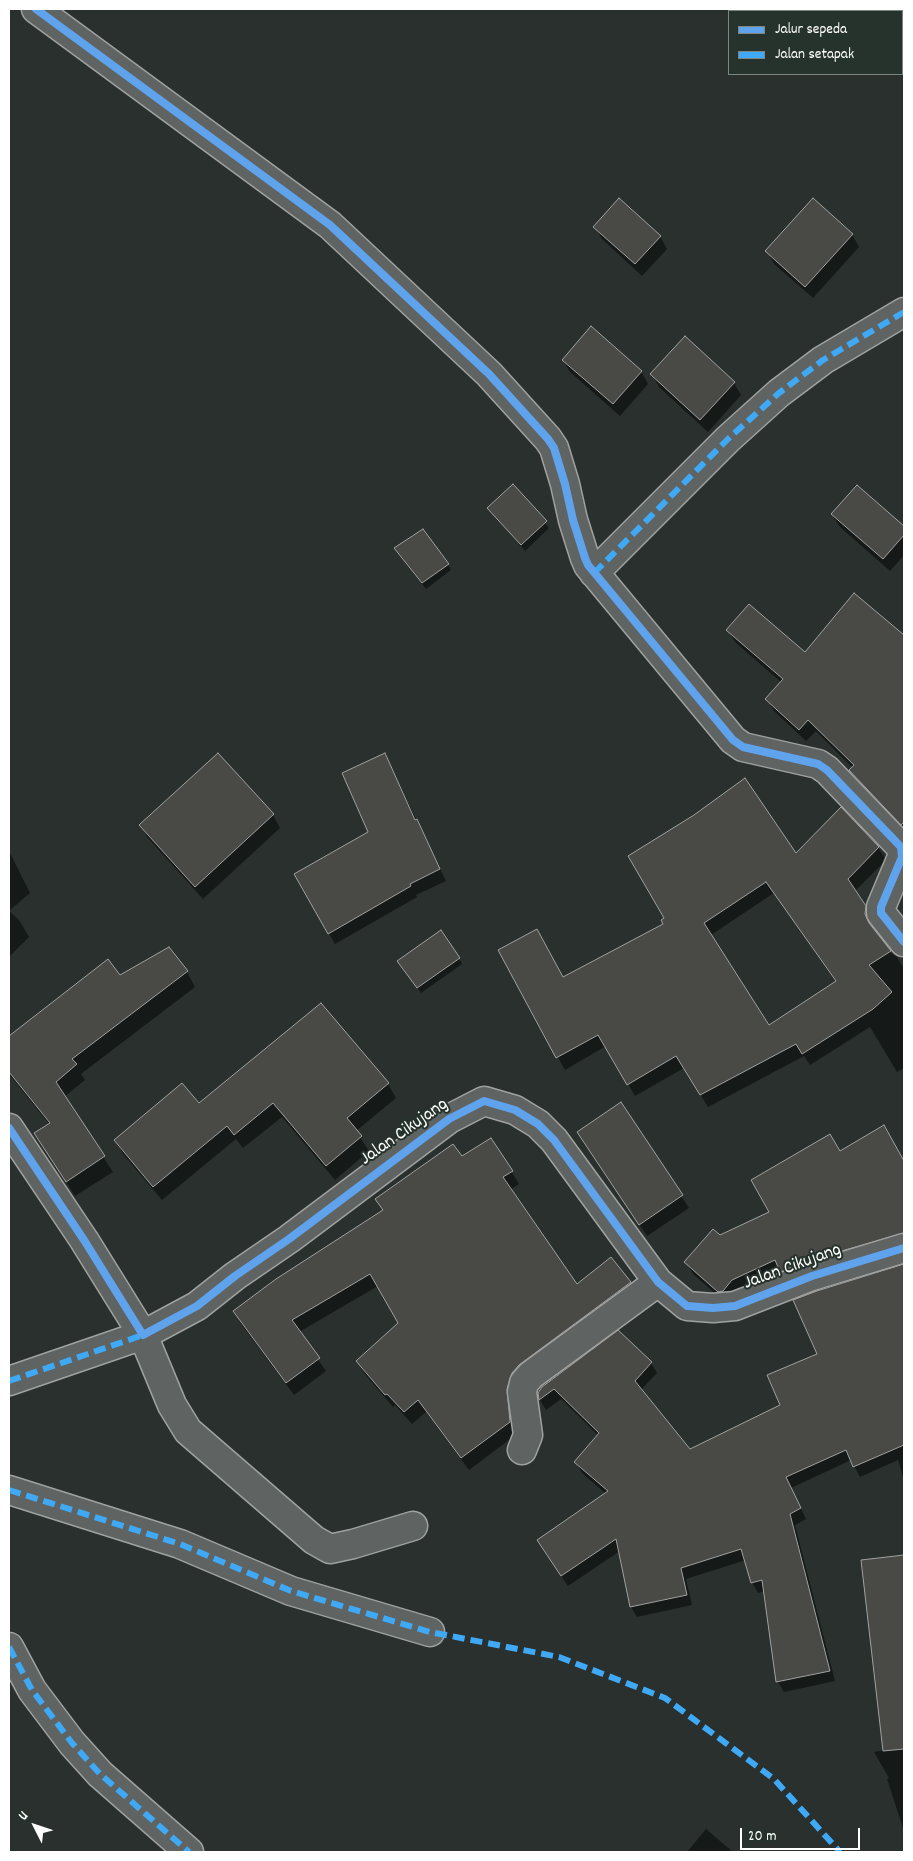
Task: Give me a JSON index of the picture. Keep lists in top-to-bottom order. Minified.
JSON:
{"streets":{"street":["Jalan Cikujang"]},"legend":["Jalur sepeda","Jalan setapak"],"scale_bar":"20 m","north":"top left"}
